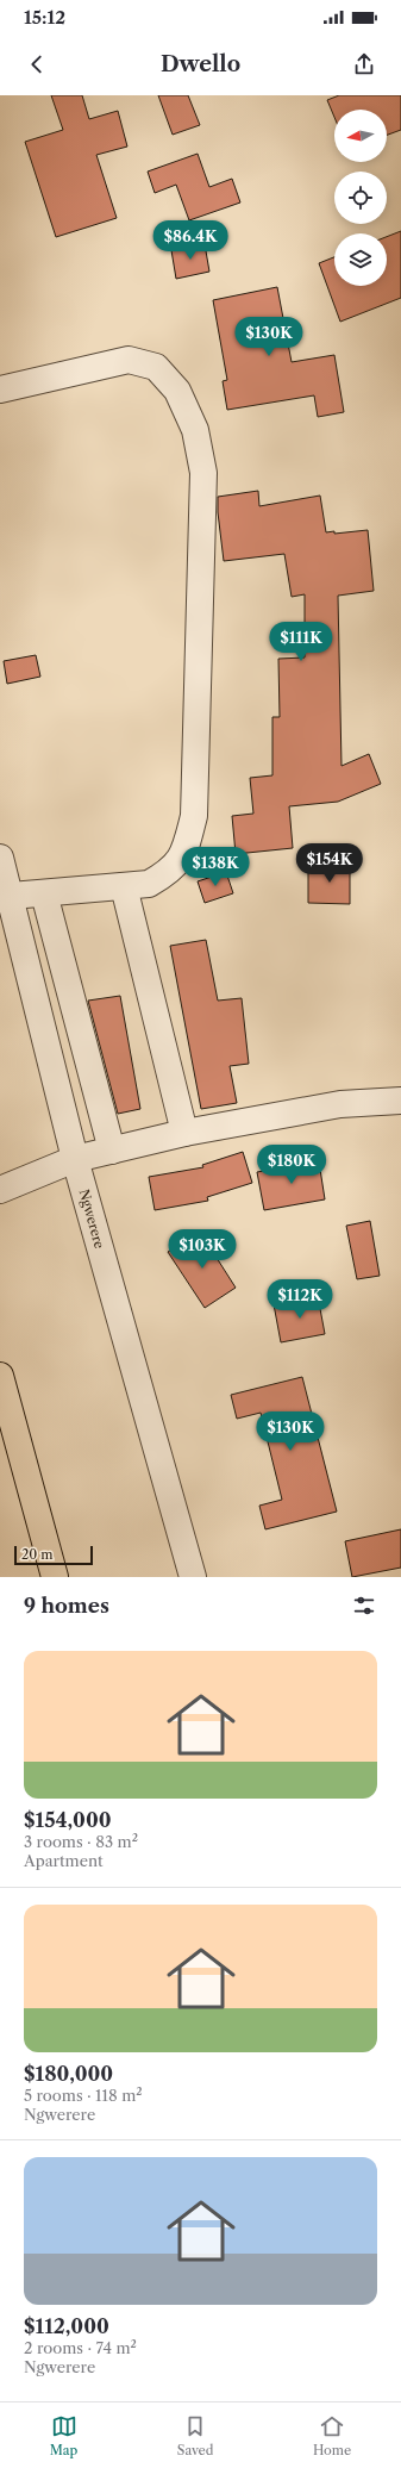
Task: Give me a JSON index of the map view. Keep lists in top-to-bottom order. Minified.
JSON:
{"streets":{"street":["Ngwerere"]},"scale_bar":"20 m","north":"left","page":{"status":"15:12","header":"Dwello","price":["$86.4K","$130K","$111K","$154K","$138K","$180K","$103K","$112K","$130K"],"scale":"20 m","heading":"9 homes","list":[{"name":"$154,000","note":"3 rooms · 83 m² · Apartment"},{"name":"$180,000","note":"5 rooms · 118 m² · Ngwerere"},{"name":"$112,000","note":"2 rooms · 74 m² · Ngwerere"}],"tabs":["Map","Saved","Home"]}}
